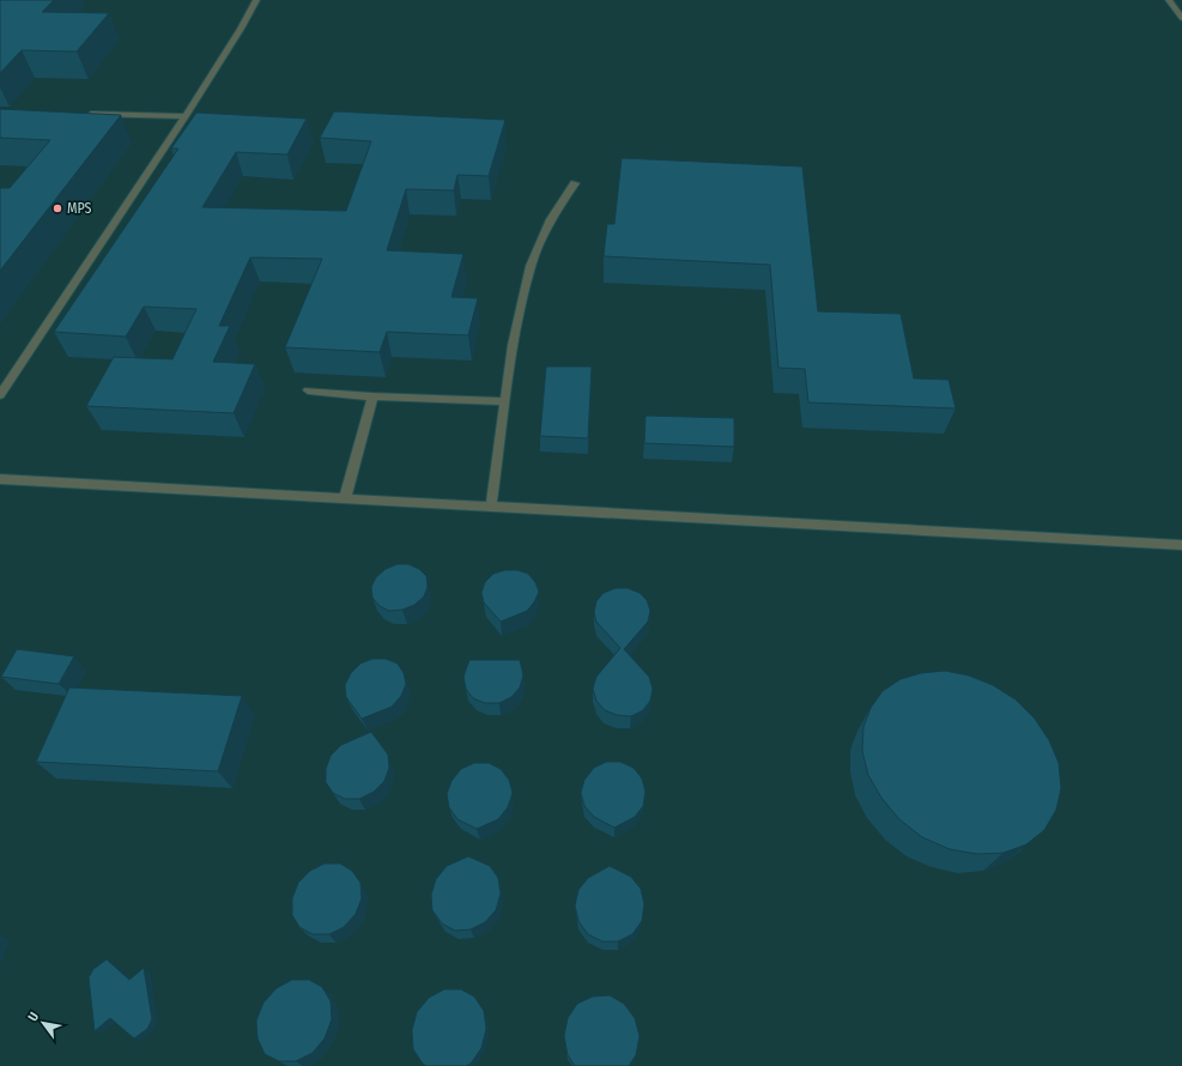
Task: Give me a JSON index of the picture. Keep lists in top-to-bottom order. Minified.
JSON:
{"places":["MPS"],"north":"top left"}
